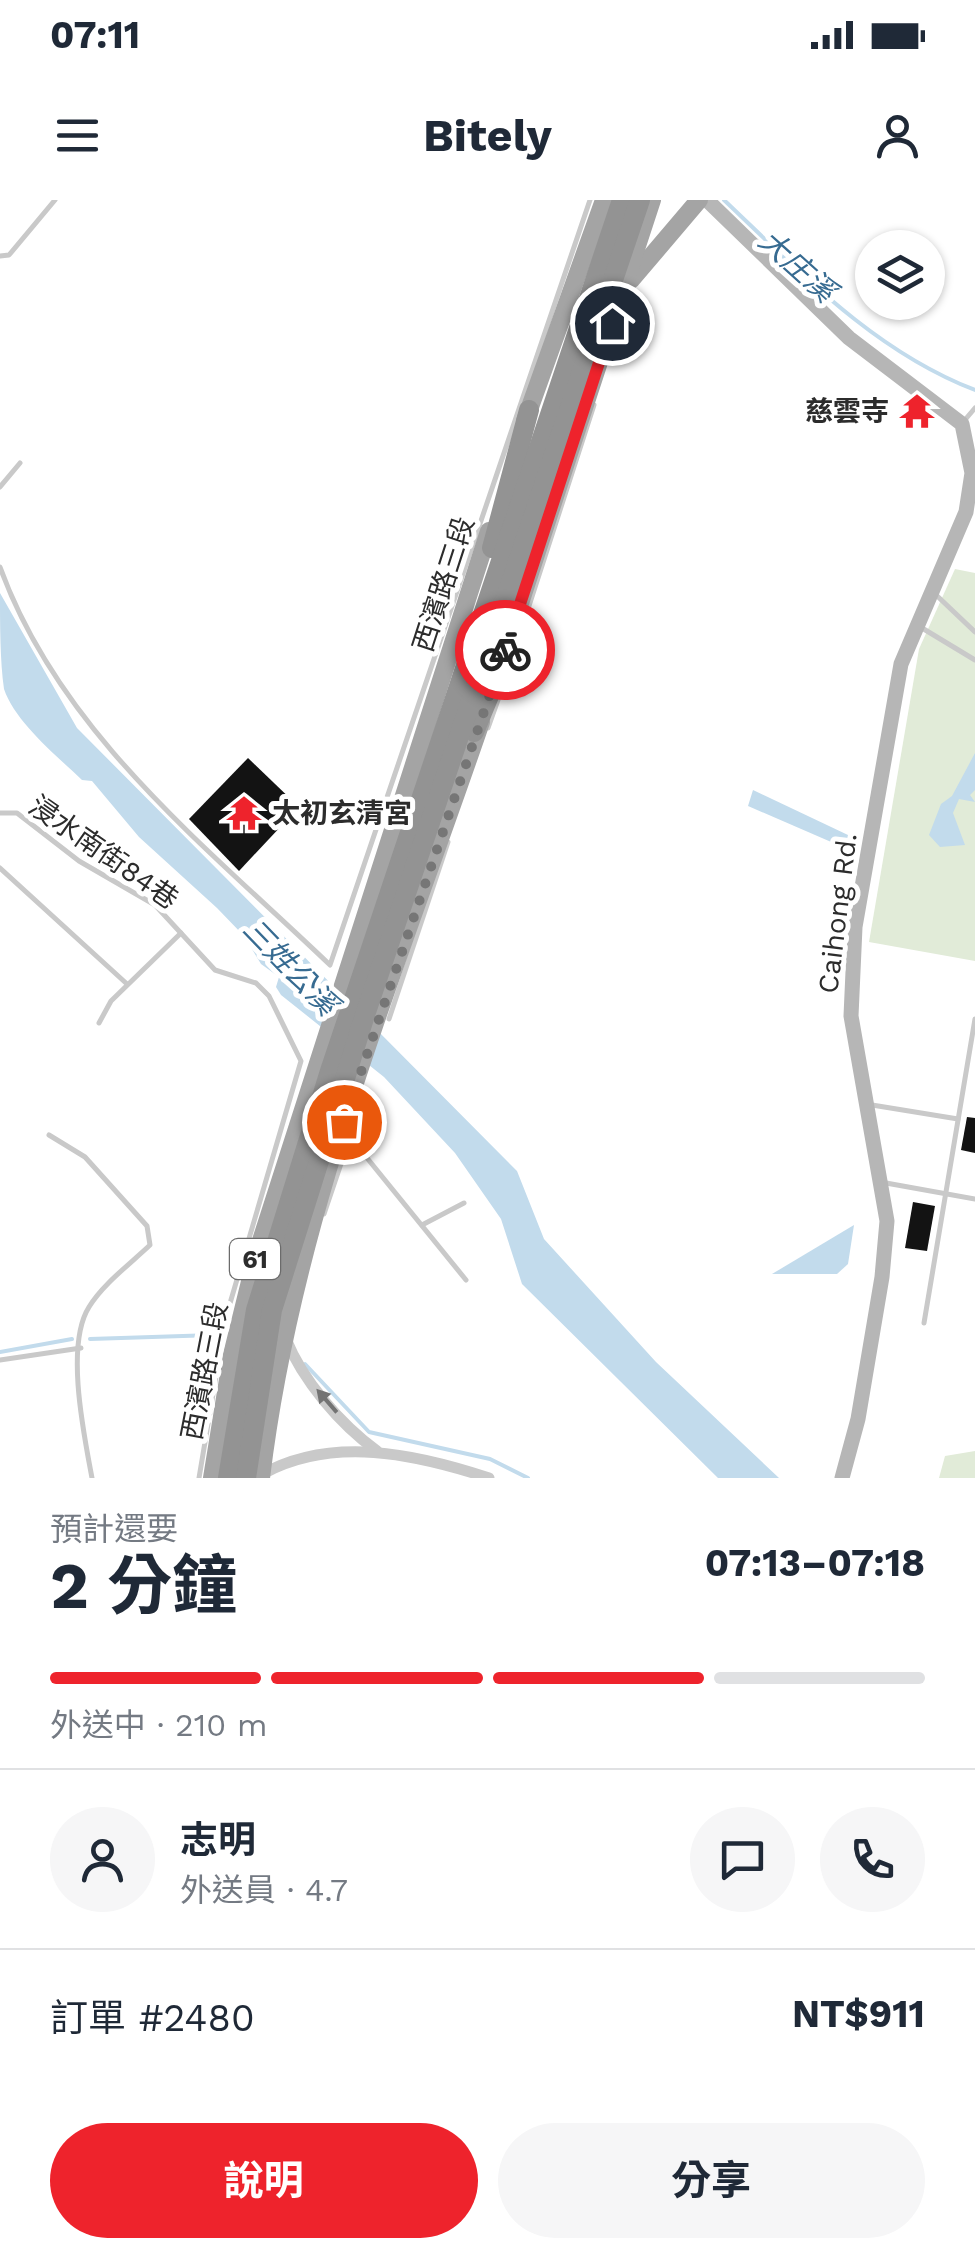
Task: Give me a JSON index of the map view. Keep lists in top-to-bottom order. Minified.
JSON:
{"streets":{"highway":["61"],"main road":["西濱路三段"],"street":["Caihong Rd."],"lane":["浸水南街84巷"]},"crossings":[["西濱路三段","浸水南街84巷"],["西濱路三段","61"]],"water":["大庄溪","三姓公溪"],"places":{"temple":["慈雲寺","太初玄清宮"]},"page":{"status":"07:11","header":"Bitely","heading":["2 分鐘","預計還要","07:13–07:18"],"panel":["志明","外送員 · 4.7","訂單 #2480","NT$911"],"bar":"外送中 · 210 m","buttons":["說明","分享"]}}
